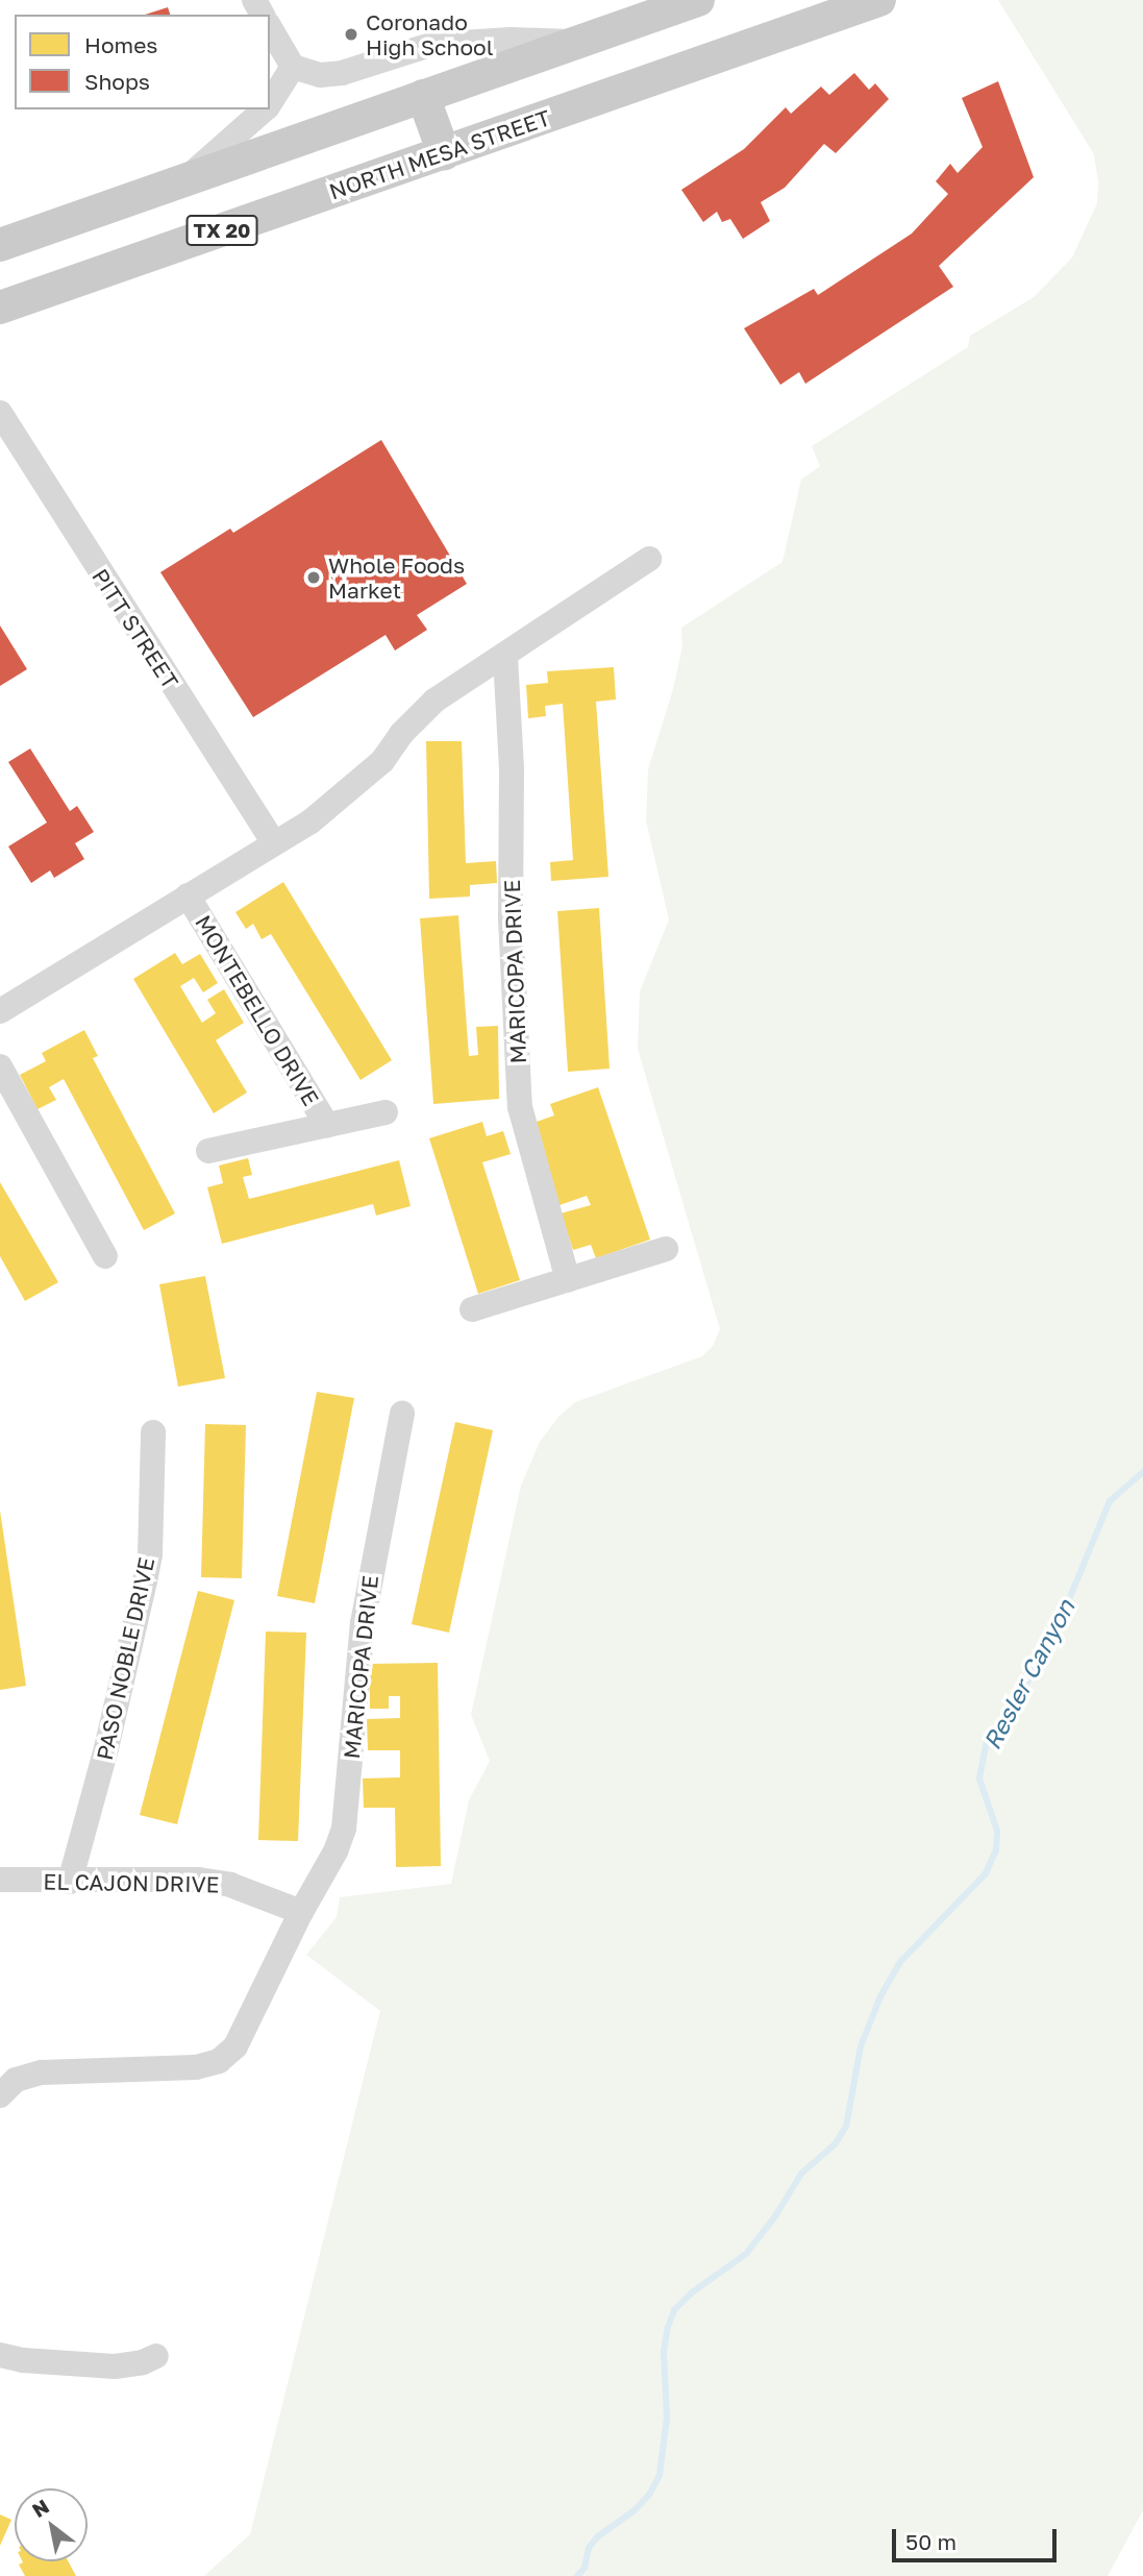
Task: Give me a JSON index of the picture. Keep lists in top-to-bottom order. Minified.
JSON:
{"streets":{"main road":["NORTH MESA STREET","TX 20"],"street":["PITT STREET","MARICOPA DRIVE","MONTEBELLO DRIVE","PASO NOBLE DRIVE","EL CAJON DRIVE"]},"crossings":[["MARICOPA DRIVE","EL CAJON DRIVE"],["PASO NOBLE DRIVE","EL CAJON DRIVE"]],"water":["Resler Canyon"],"places":["Coronado High School","Whole Foods Market"],"legend":["Homes","Shops"],"scale_bar":"50 m","north":"top left"}
